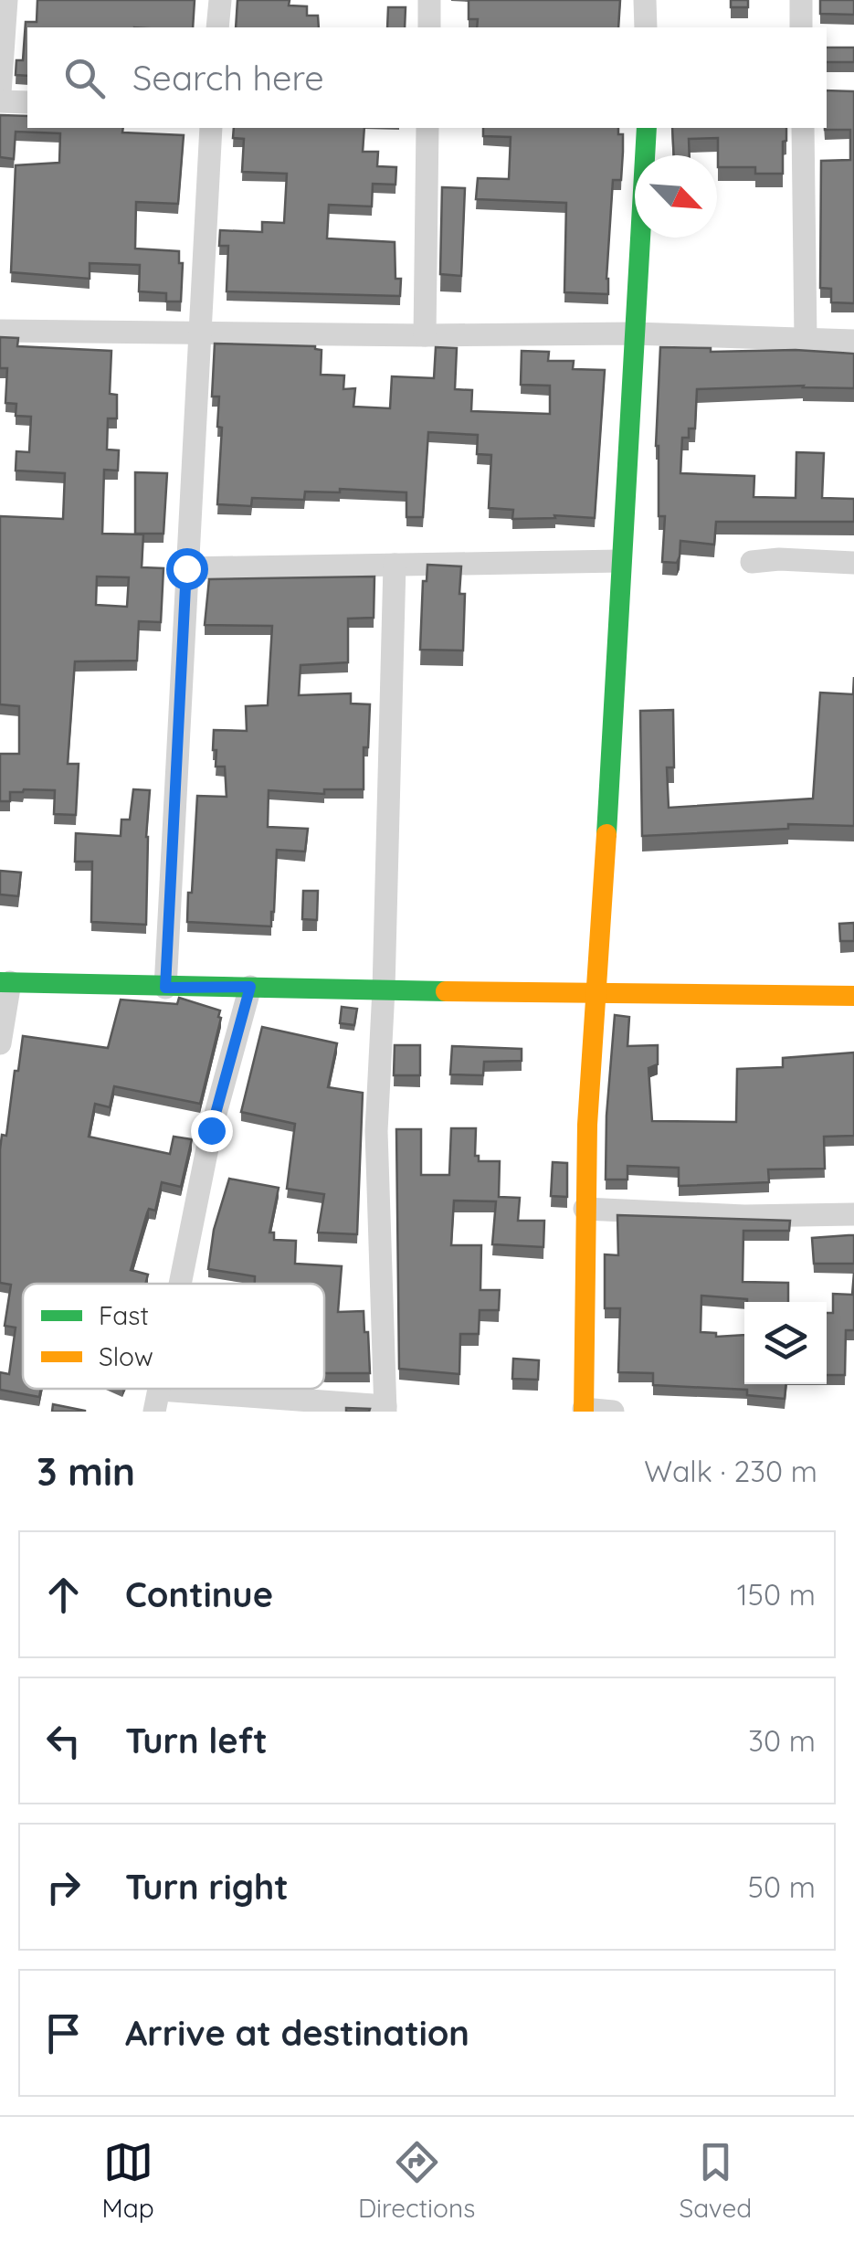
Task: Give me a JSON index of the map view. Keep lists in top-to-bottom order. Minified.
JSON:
{"legend":["Fast","Slow"],"north":"bottom right","page":{"search":"Search here","heading":["3 min","Walk · 230 m"],"list":[["Continue","150 m"],["Turn left","30 m"],["Turn right","50 m"],"Arrive at destination"],"nav":["Map","Directions","Saved"]}}
